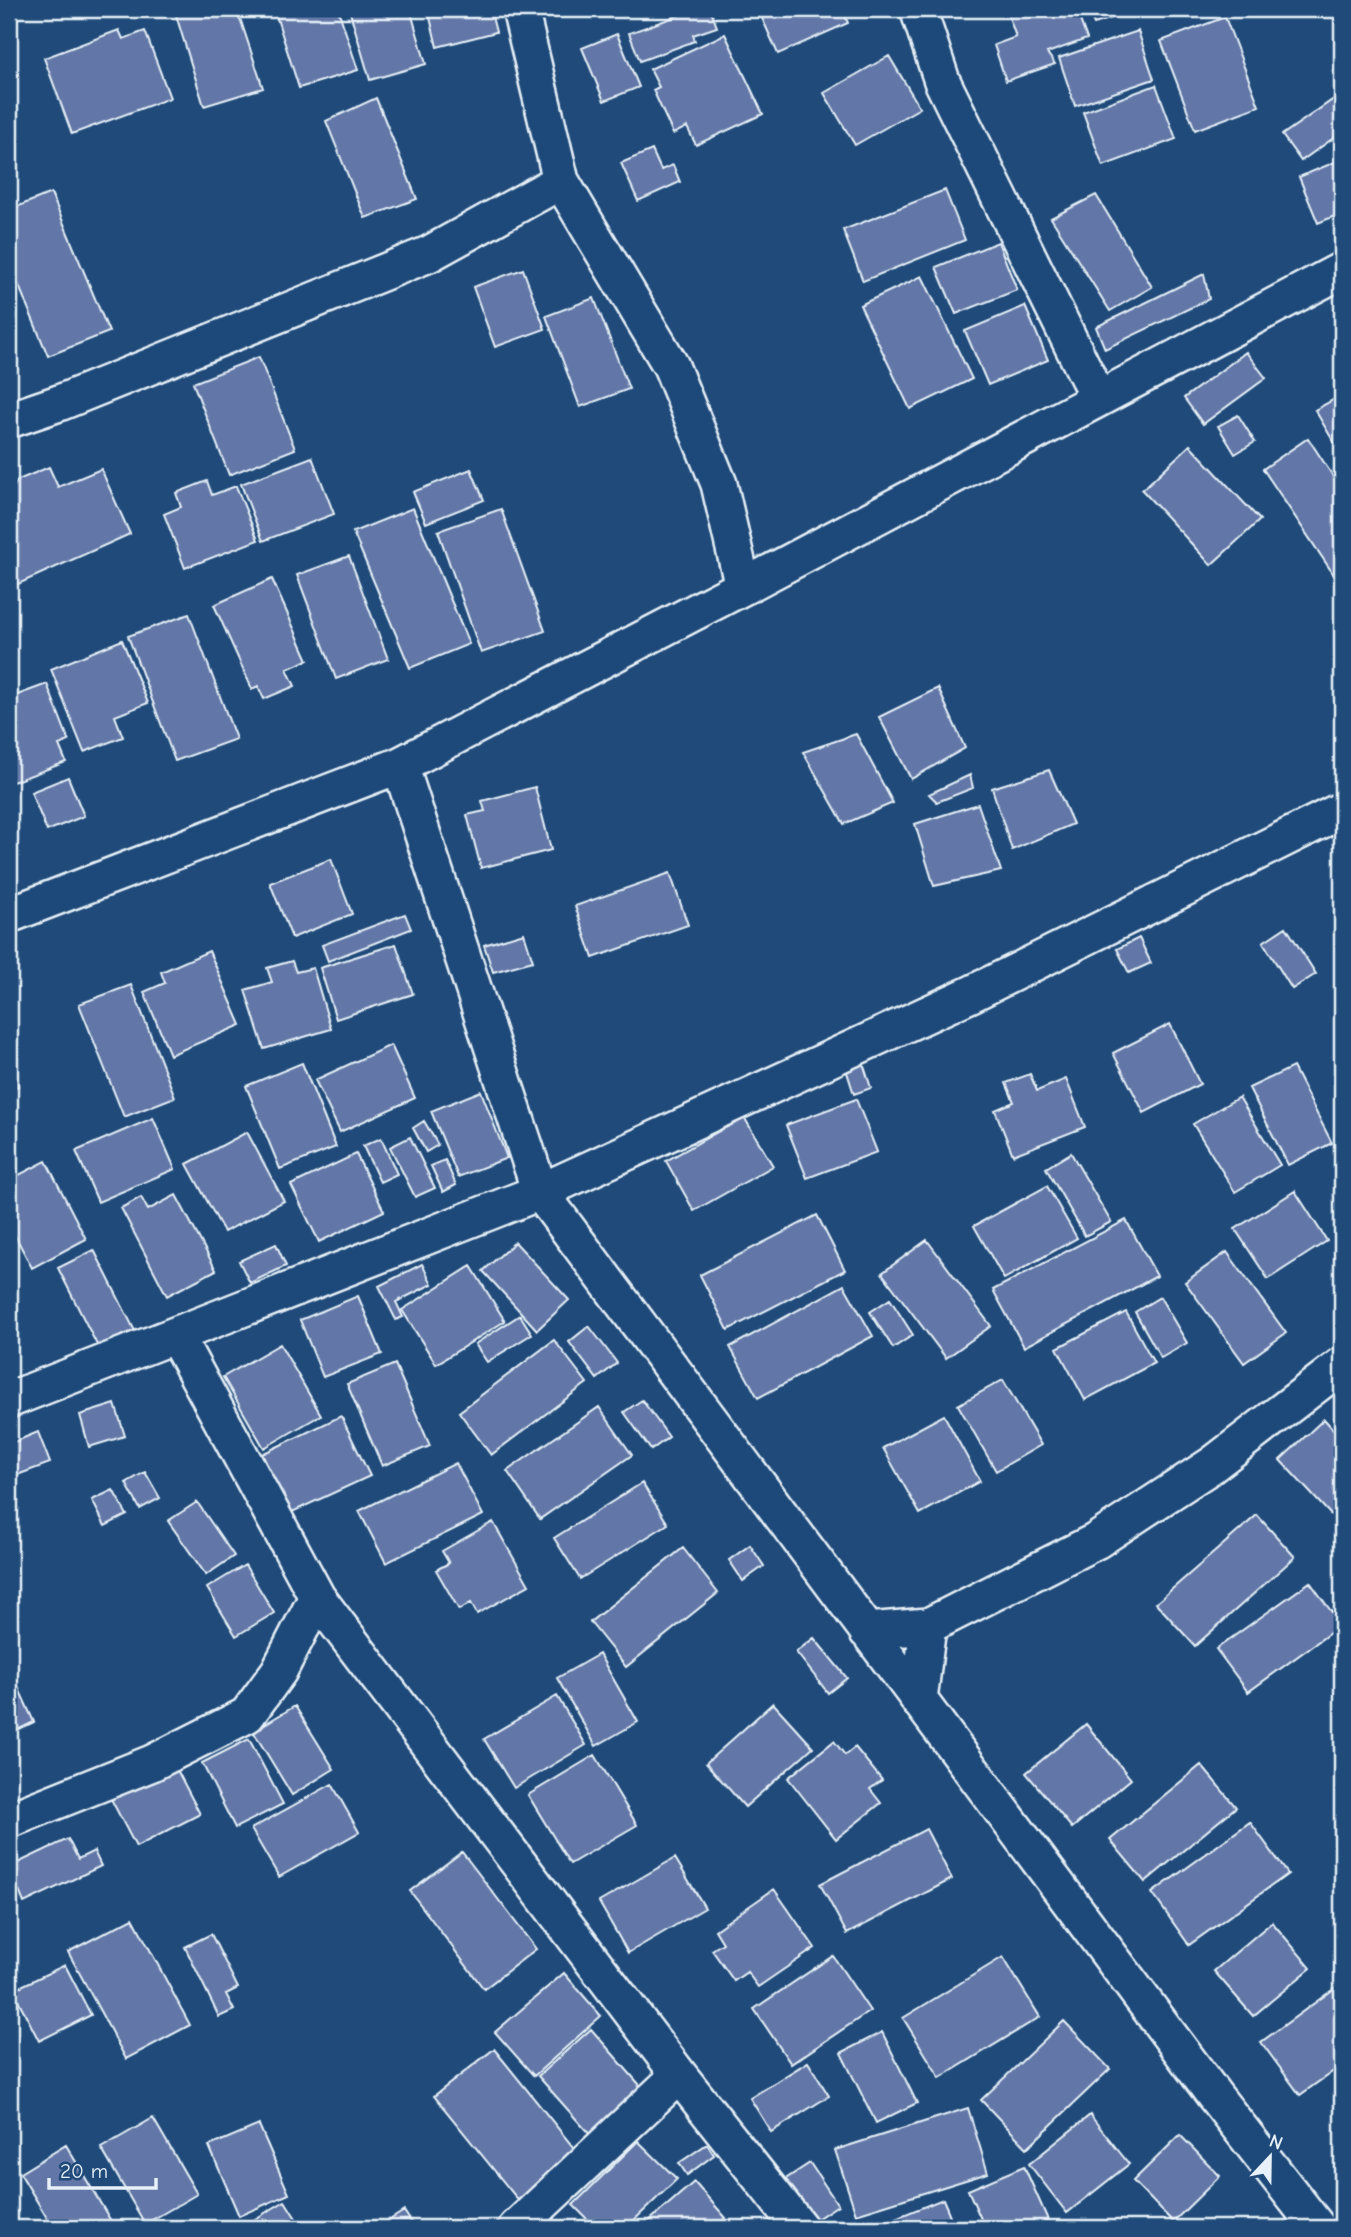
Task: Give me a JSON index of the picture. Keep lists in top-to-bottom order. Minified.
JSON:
{"scale_bar":"20 m","north":"top"}
